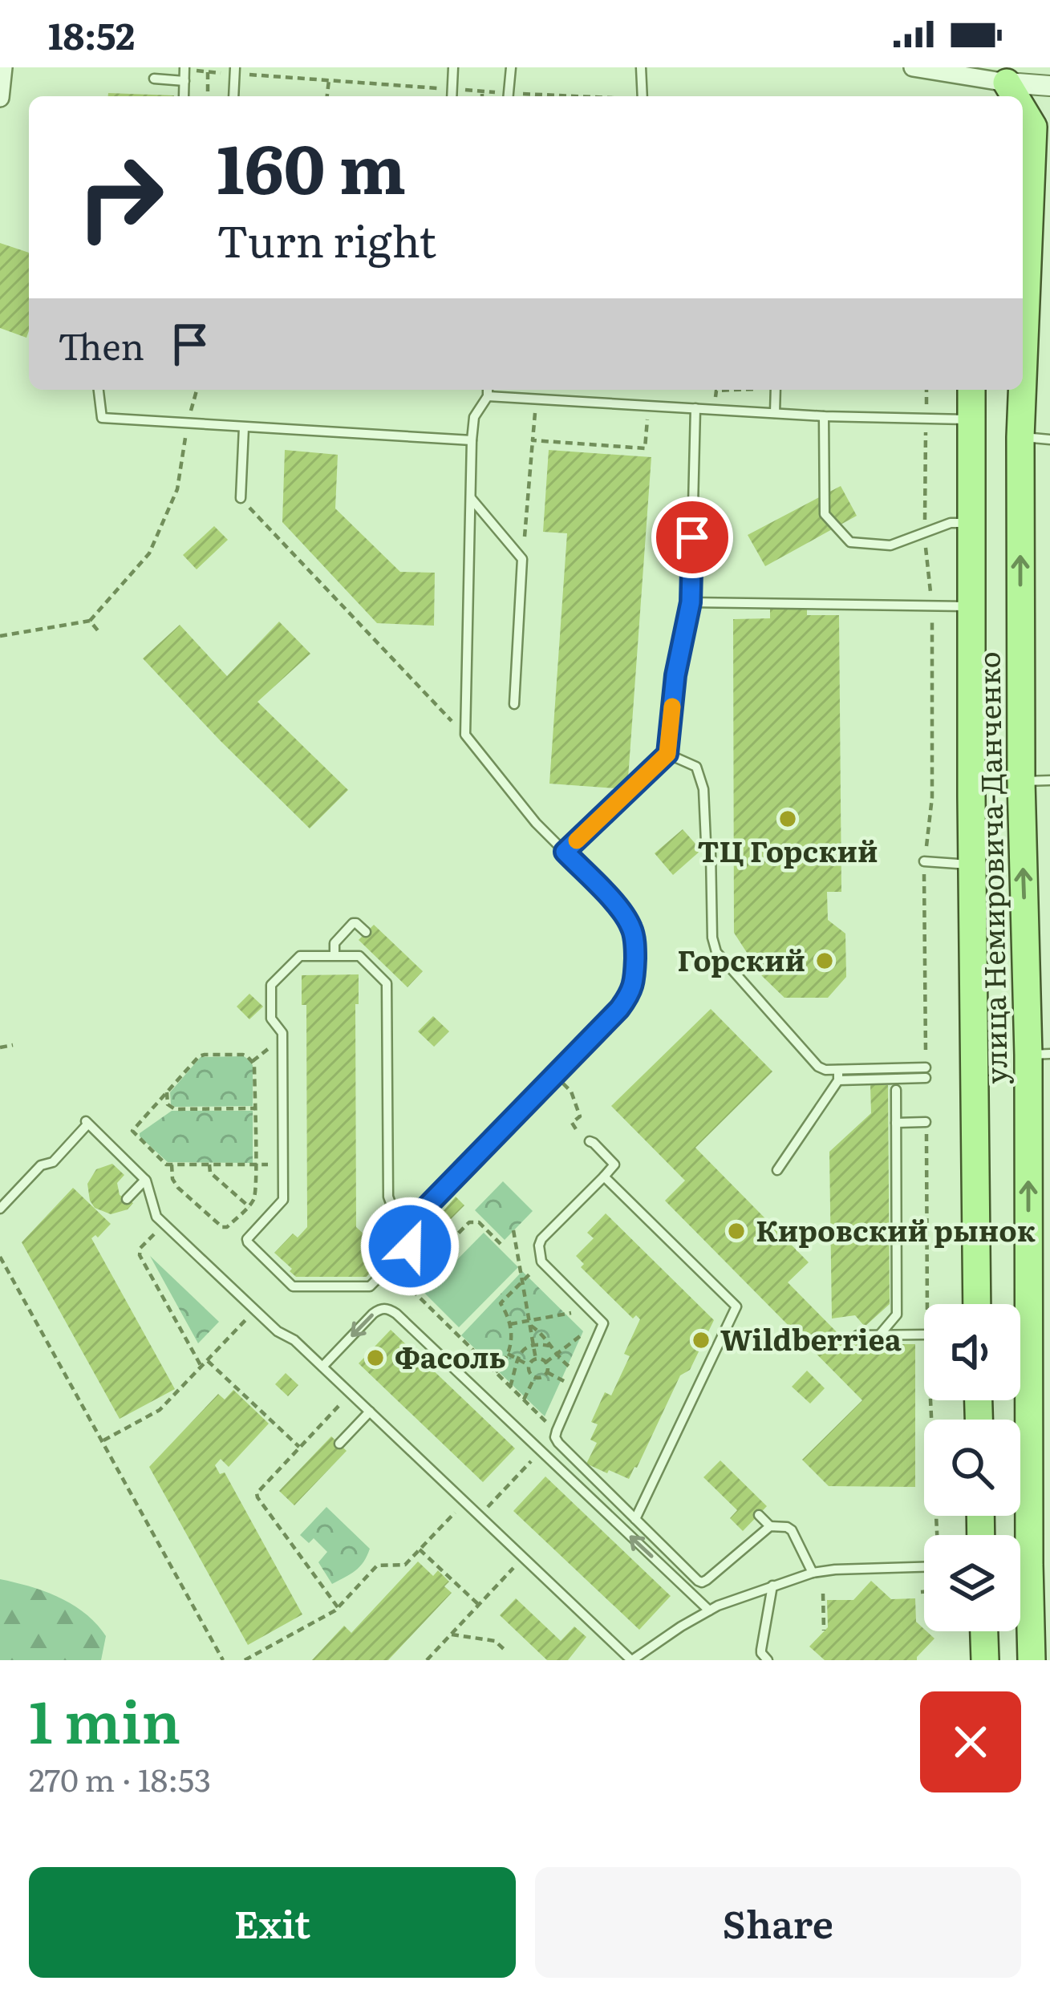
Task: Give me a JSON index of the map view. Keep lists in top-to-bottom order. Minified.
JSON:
{"streets":{"main road":["улица Немировича-Данченко"]},"places":["ТЦ Горский","Горский","Кировский рынок","Wildberriea","Фасоль"],"page":{"status":"18:52","turn":["160 m","Turn right"],"then":"Then","heading":["1 min","270 m · 18:53"],"buttons":["Exit","Share"]}}
